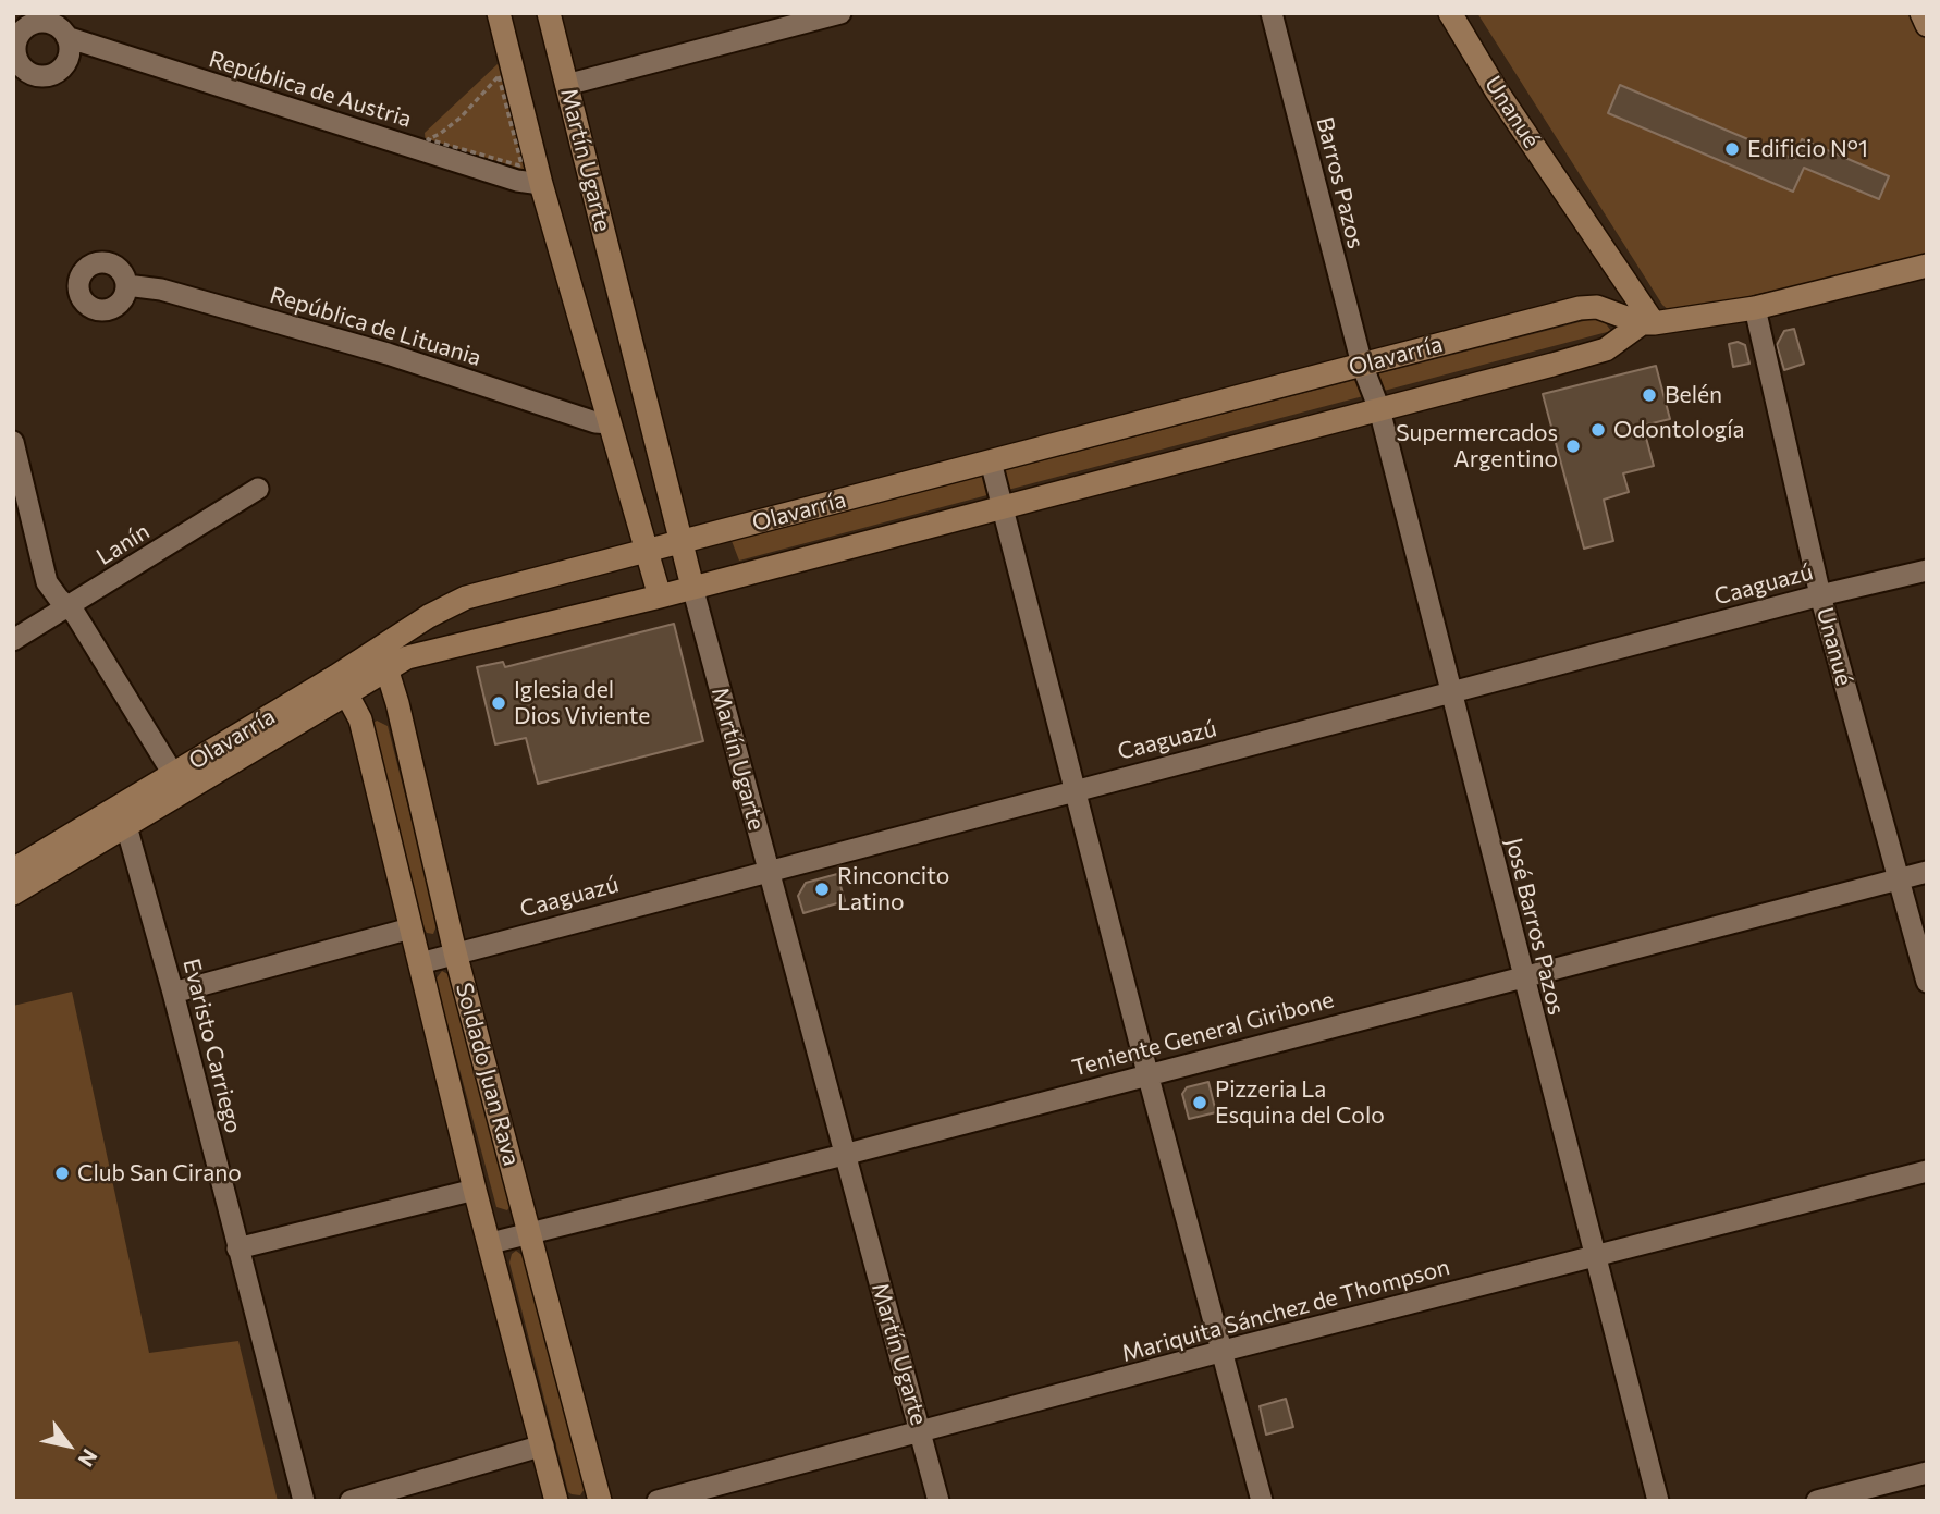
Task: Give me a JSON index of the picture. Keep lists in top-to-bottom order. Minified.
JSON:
{"streets":{"street":["República de Austria","Unanué","Martín Ugarte","Barros Pazos","República de Lituania","Olavarría","Lanín","Caaguazú","José Barros Pazos","Teniente General Giribone","Evaristo Carriego","Soldado Juan Rava","Mariquita Sánchez de Thompson"]},"crossings":[["República de Austria","Martín Ugarte"],["Unanué","Olavarría"],["Unanué","Caaguazú"],["Unanué","Teniente General Giribone"],["Martín Ugarte","República de Lituania"],["Martín Ugarte","Olavarría"],["Martín Ugarte","Caaguazú"],["Martín Ugarte","Teniente General Giribone"],["Martín Ugarte","Mariquita Sánchez de Thompson"],["Barros Pazos","Olavarría"],["Barros Pazos","José Barros Pazos"],["Olavarría","José Barros Pazos"],["Olavarría","Evaristo Carriego"],["Olavarría","Soldado Juan Rava"],["Caaguazú","José Barros Pazos"],["Caaguazú","Soldado Juan Rava"],["José Barros Pazos","Teniente General Giribone"],["José Barros Pazos","Mariquita Sánchez de Thompson"],["Teniente General Giribone","Soldado Juan Rava"]],"places":["Edificio N°1","Belén","Odontología","Supermercados Argentino","Iglesia del Dios Viviente","Rinconcito Latino","Pizzeria La Esquina del Colo","Club San Cirano"],"north":"bottom right"}
